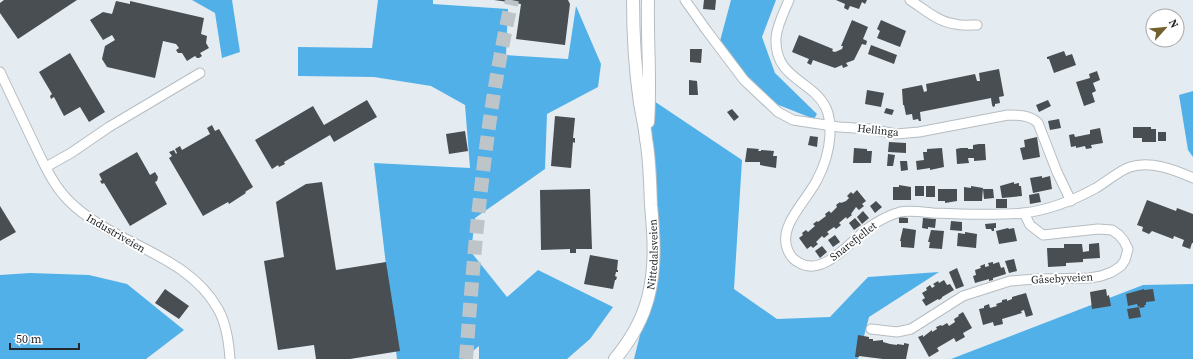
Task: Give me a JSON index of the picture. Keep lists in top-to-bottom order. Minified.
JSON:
{"streets":{"main road":["Nittedalsveien"],"street":["Hellinga","Industriveien","Snarefjellet","Gåsebyveien"]},"crossings":[["Hellinga","Snarefjellet"],["Snarefjellet","Gåsebyveien"]],"scale_bar":"50 m","north":"top right"}
